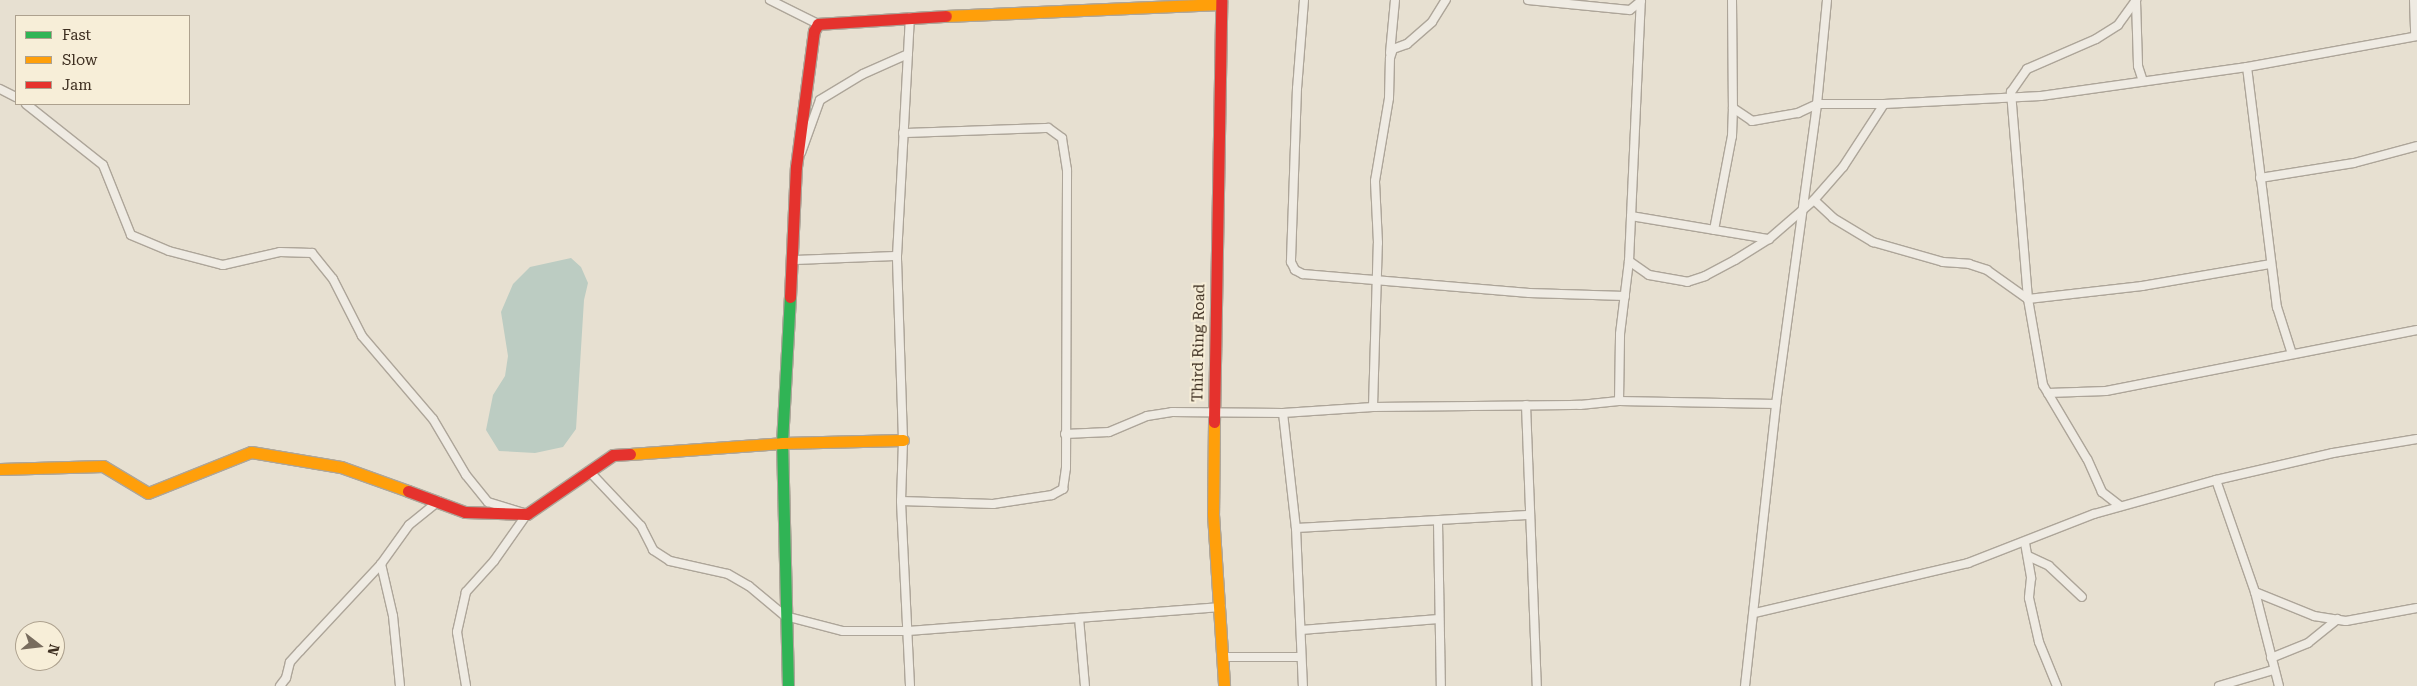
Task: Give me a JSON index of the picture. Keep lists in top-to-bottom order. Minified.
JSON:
{"streets":{"street":["Third Ring Road"]},"legend":["Fast","Slow","Jam"],"north":"right"}
